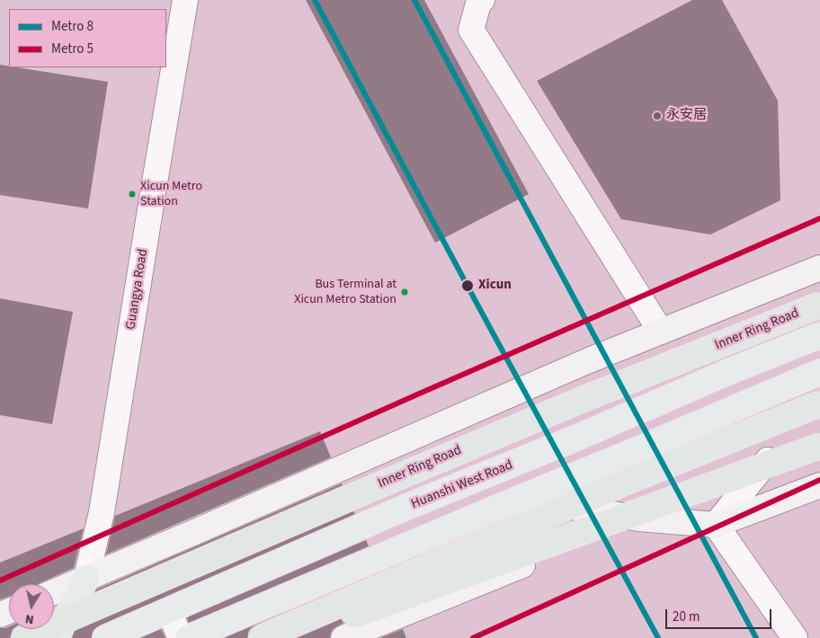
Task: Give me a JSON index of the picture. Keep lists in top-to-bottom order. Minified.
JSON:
{"streets":{"highway":["Inner Ring Road"],"main road":["Huanshi West Road"],"street":["Guangya Road"]},"places":["永安居","Xicun Metro Station","Xicun","Bus Terminal at Xicun Metro Station"],"lines":["metro line 8","metro line 5"],"legend":["Metro 8","Metro 5"],"scale_bar":"20 m","north":"bottom"}
